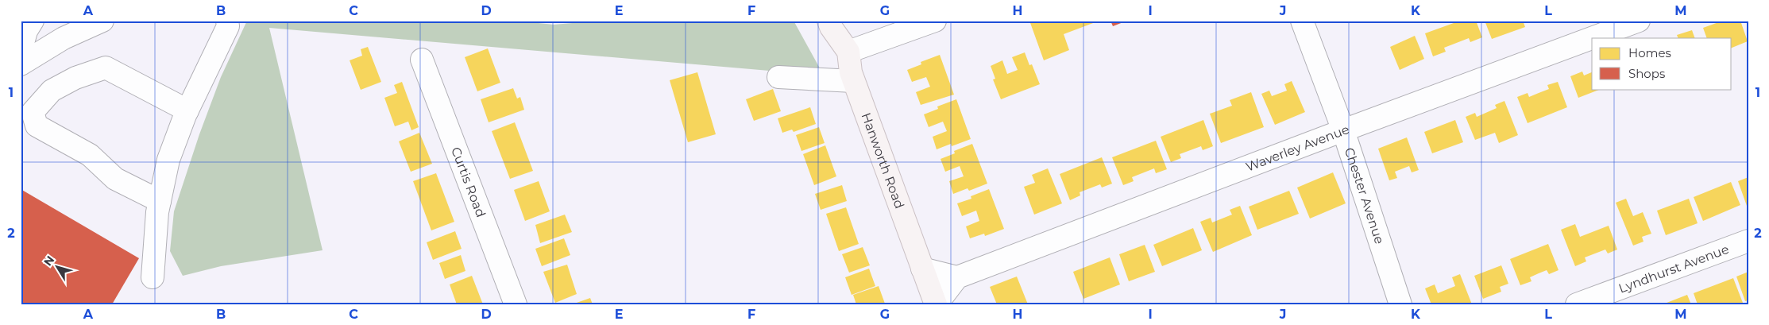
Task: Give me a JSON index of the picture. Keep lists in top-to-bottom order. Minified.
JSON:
{"streets":{"main road":["Hanworth Road"],"street":["Waverley Avenue","Curtis Road","Chester Avenue","Lyndhurst Avenue"]},"crossings":[["Waverley Avenue","Chester Avenue"]],"legend":["Homes","Shops"],"north":"top left","grid":{"columns":["A","B","C","D","E","F","G","H","I","J","K","L","M"],"rows":["1","2"]}}
